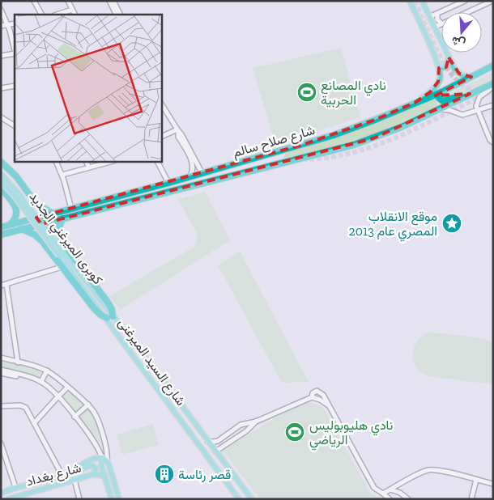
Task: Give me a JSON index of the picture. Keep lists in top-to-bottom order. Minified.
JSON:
{"streets":{"highway":["شارع صلاح سالم","شارع السيد الميرغنى"],"main road":["كوبرى الميرغني الجديد","شارع بغداد"]},"crossings":[["شارع صلاح سالم","شارع السيد الميرغنى"],["كوبرى الميرغني الجديد","شارع السيد الميرغنى"]],"places":{"sports":["نادي المصانع الحربية","نادي هليوبوليس الرياضي"],"place":["موقع الانقلاب المصري عام 2013"],"building":["قصر رئاسة"]},"north":"bottom"}
